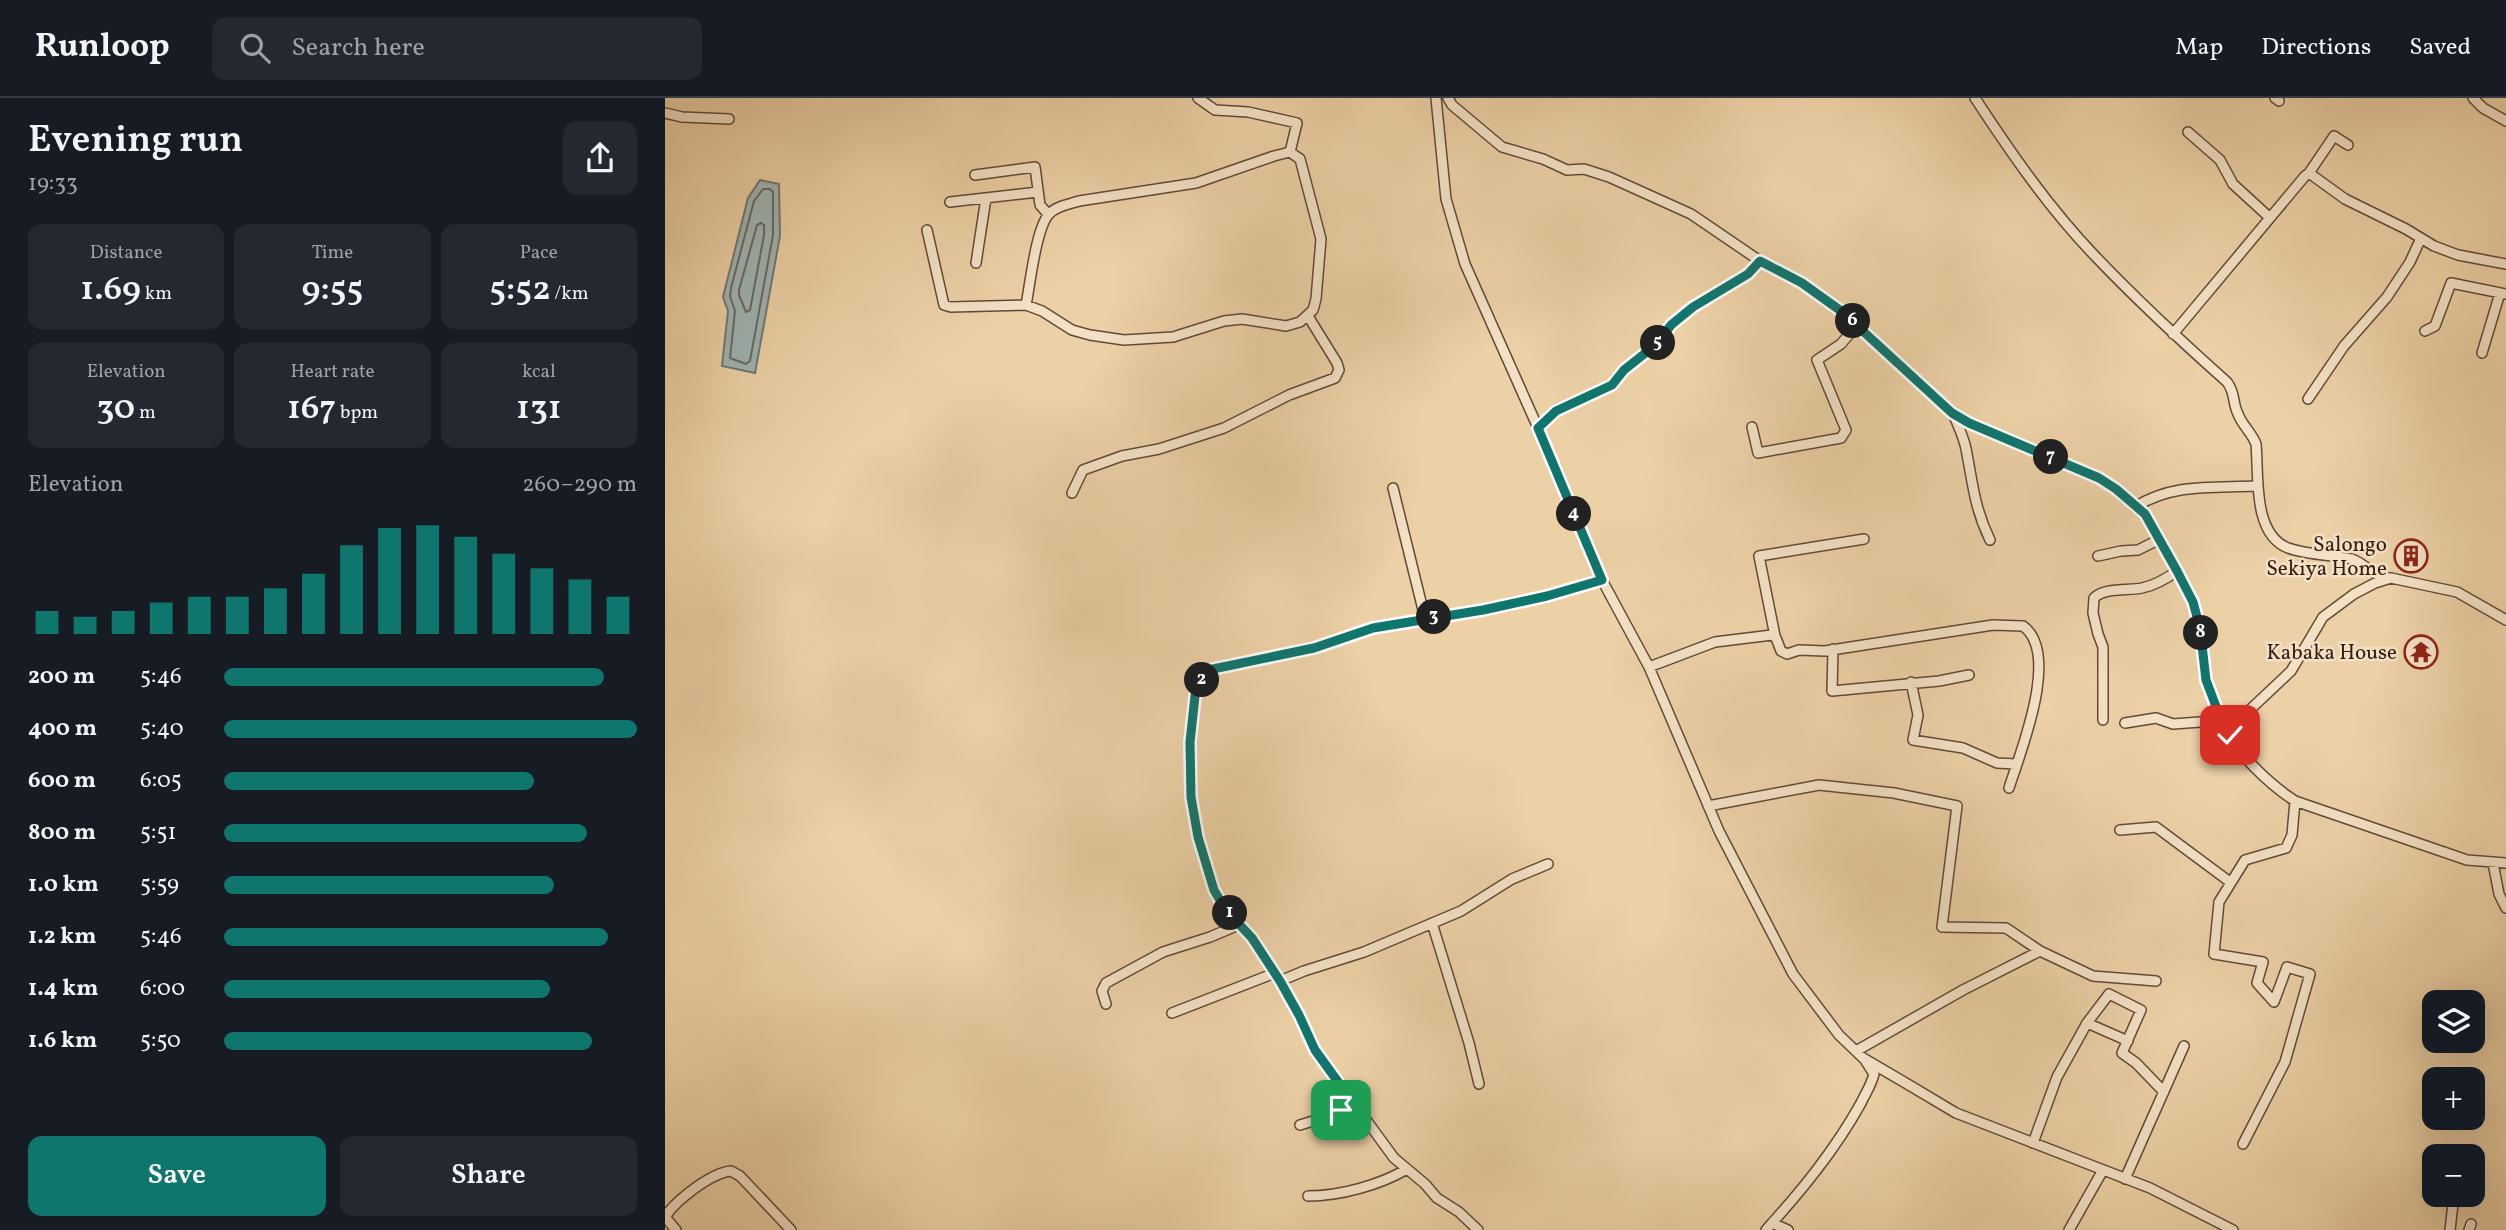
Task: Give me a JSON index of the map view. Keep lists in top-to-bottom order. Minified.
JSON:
{"places":{"building":["Salongo Sekiya Home"],"temple":["Kabaka House"]},"page":{"header":"Runloop","search":"Search here","nav":["Map","Directions","Saved"],"heading":["Evening run","19:33"],"stats":[["Distance","1.69 km"],["Time","9:55"],["Pace","5:52 /km"],["Elevation","30 m"],["Heart rate","167 bpm"],["kcal","131"]],"pins":["6","5","7","4","3","8","2","1"],"chart":["Elevation","260–290 m"],"list":[{"name":"200 m","note":"5:46"},{"name":"400 m","note":"5:40"},{"name":"600 m","note":"6:05"},{"name":"800 m","note":"5:51"},{"name":"1.0 km","note":"5:59"},{"name":"1.2 km","note":"5:46"},{"name":"1.4 km","note":"6:00"},{"name":"1.6 km","note":"5:50"}],"map_buttons":["+","−"],"buttons":["Save","Share"]}}
